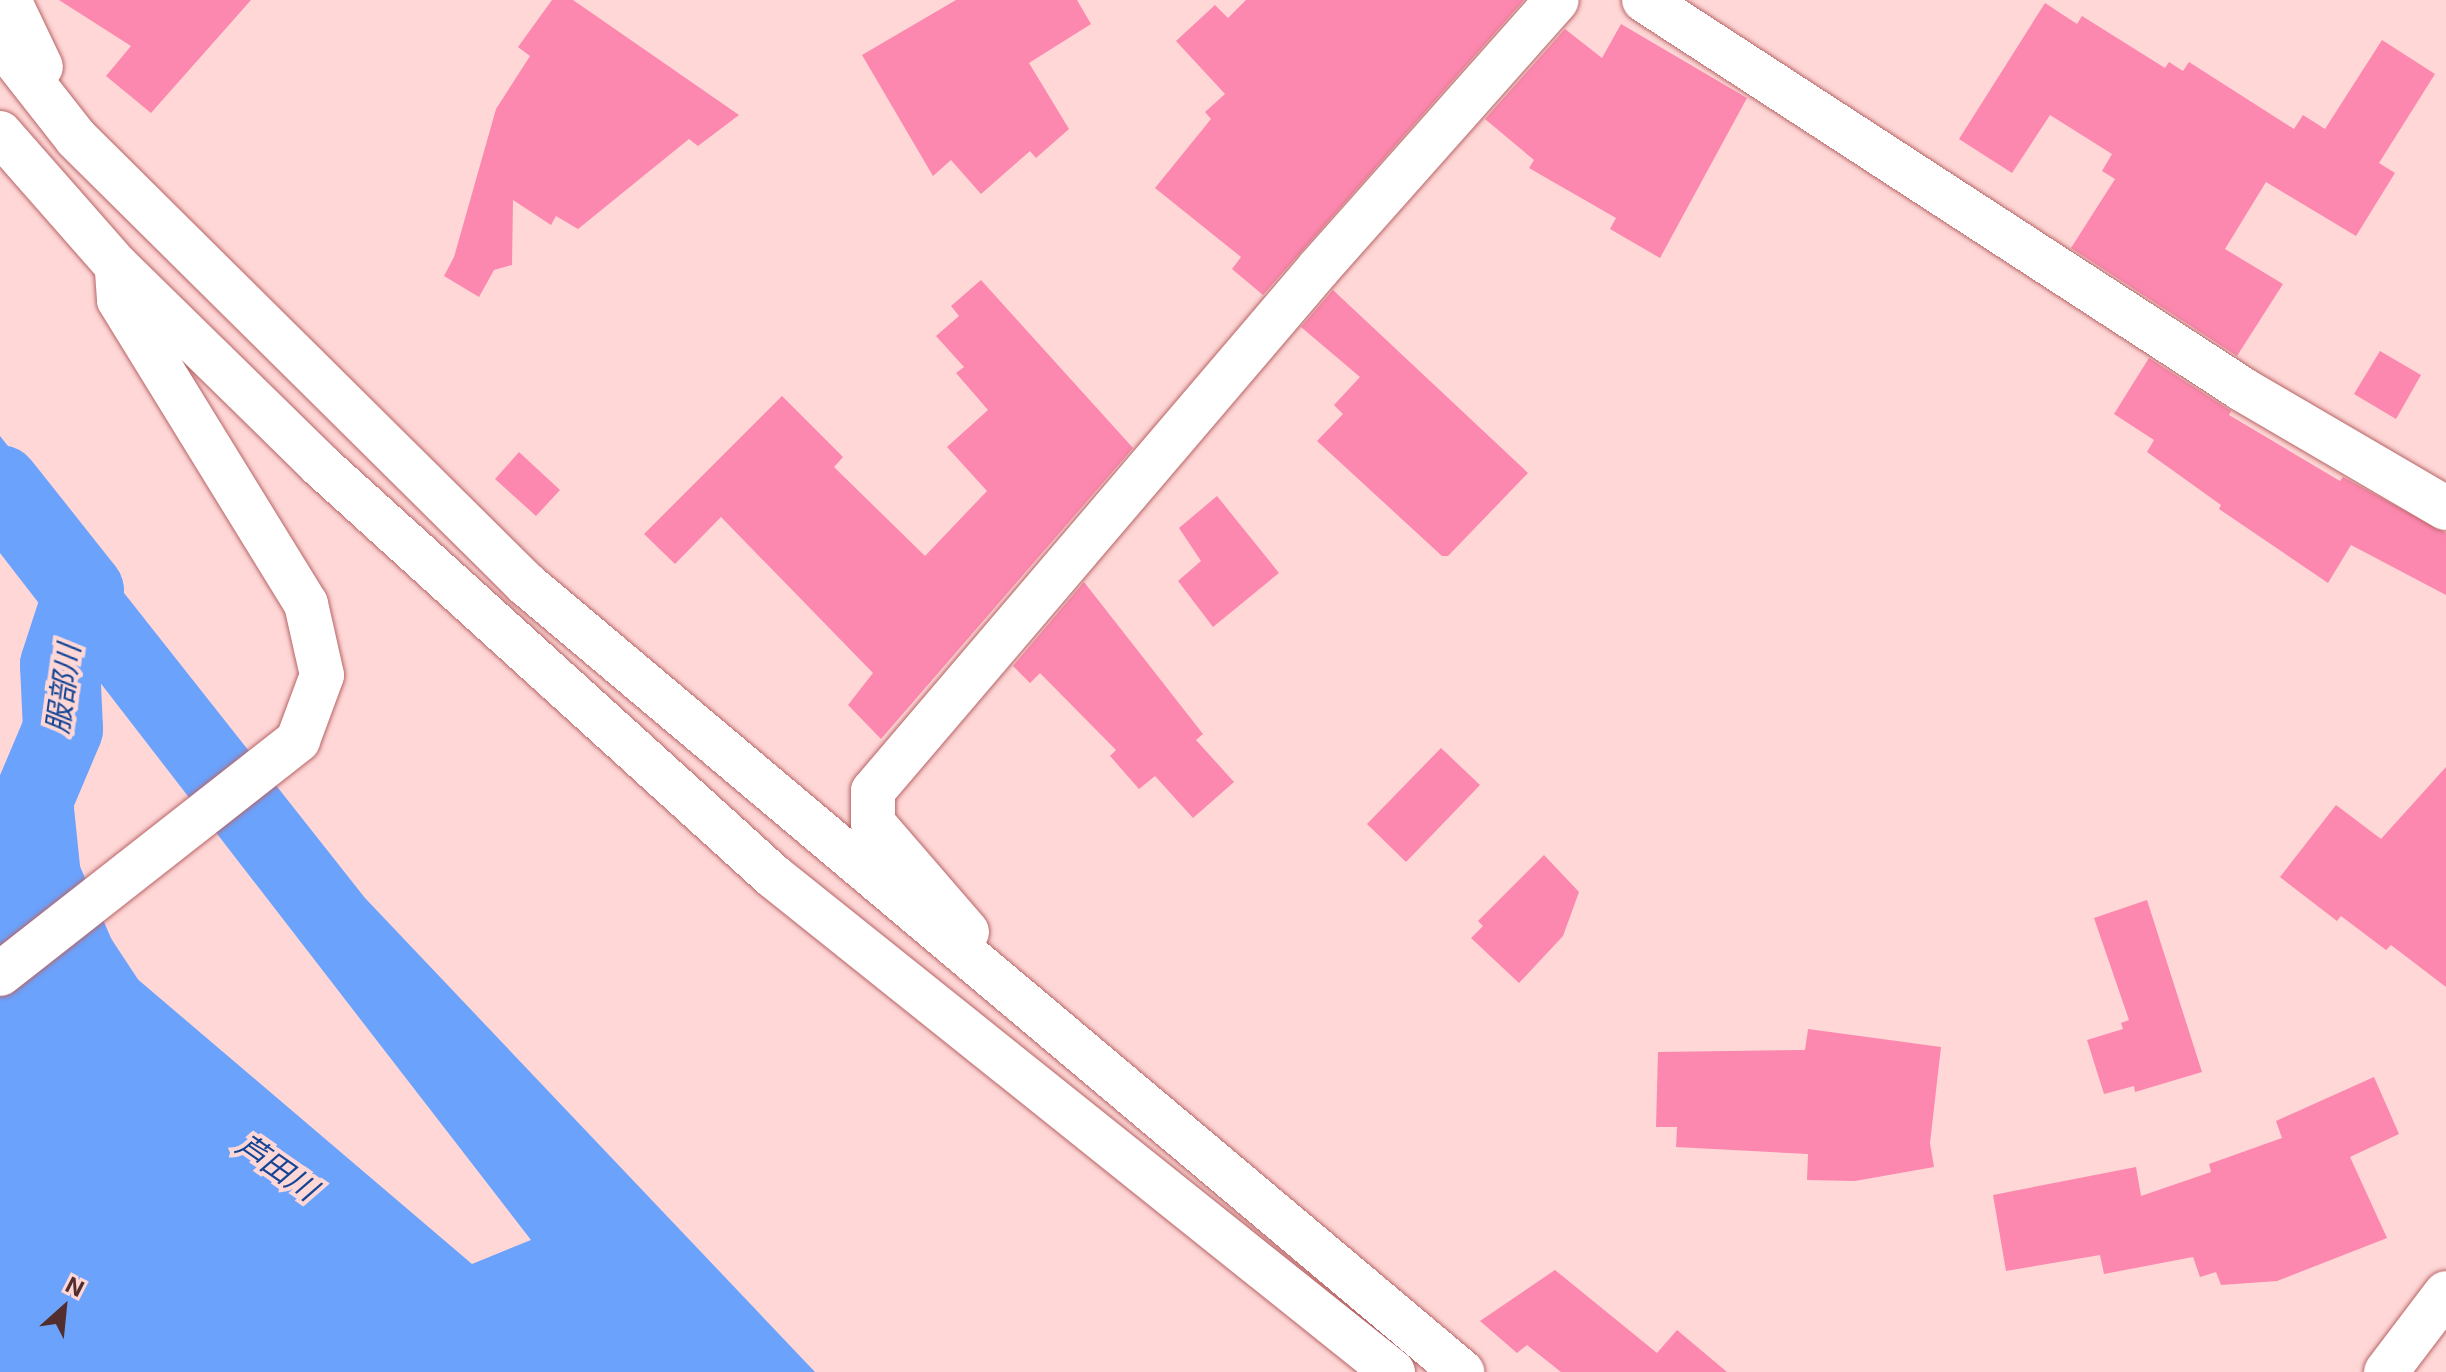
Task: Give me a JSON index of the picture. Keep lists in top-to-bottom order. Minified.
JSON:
{"water":["服部川","芦田川"],"north":"top right"}
